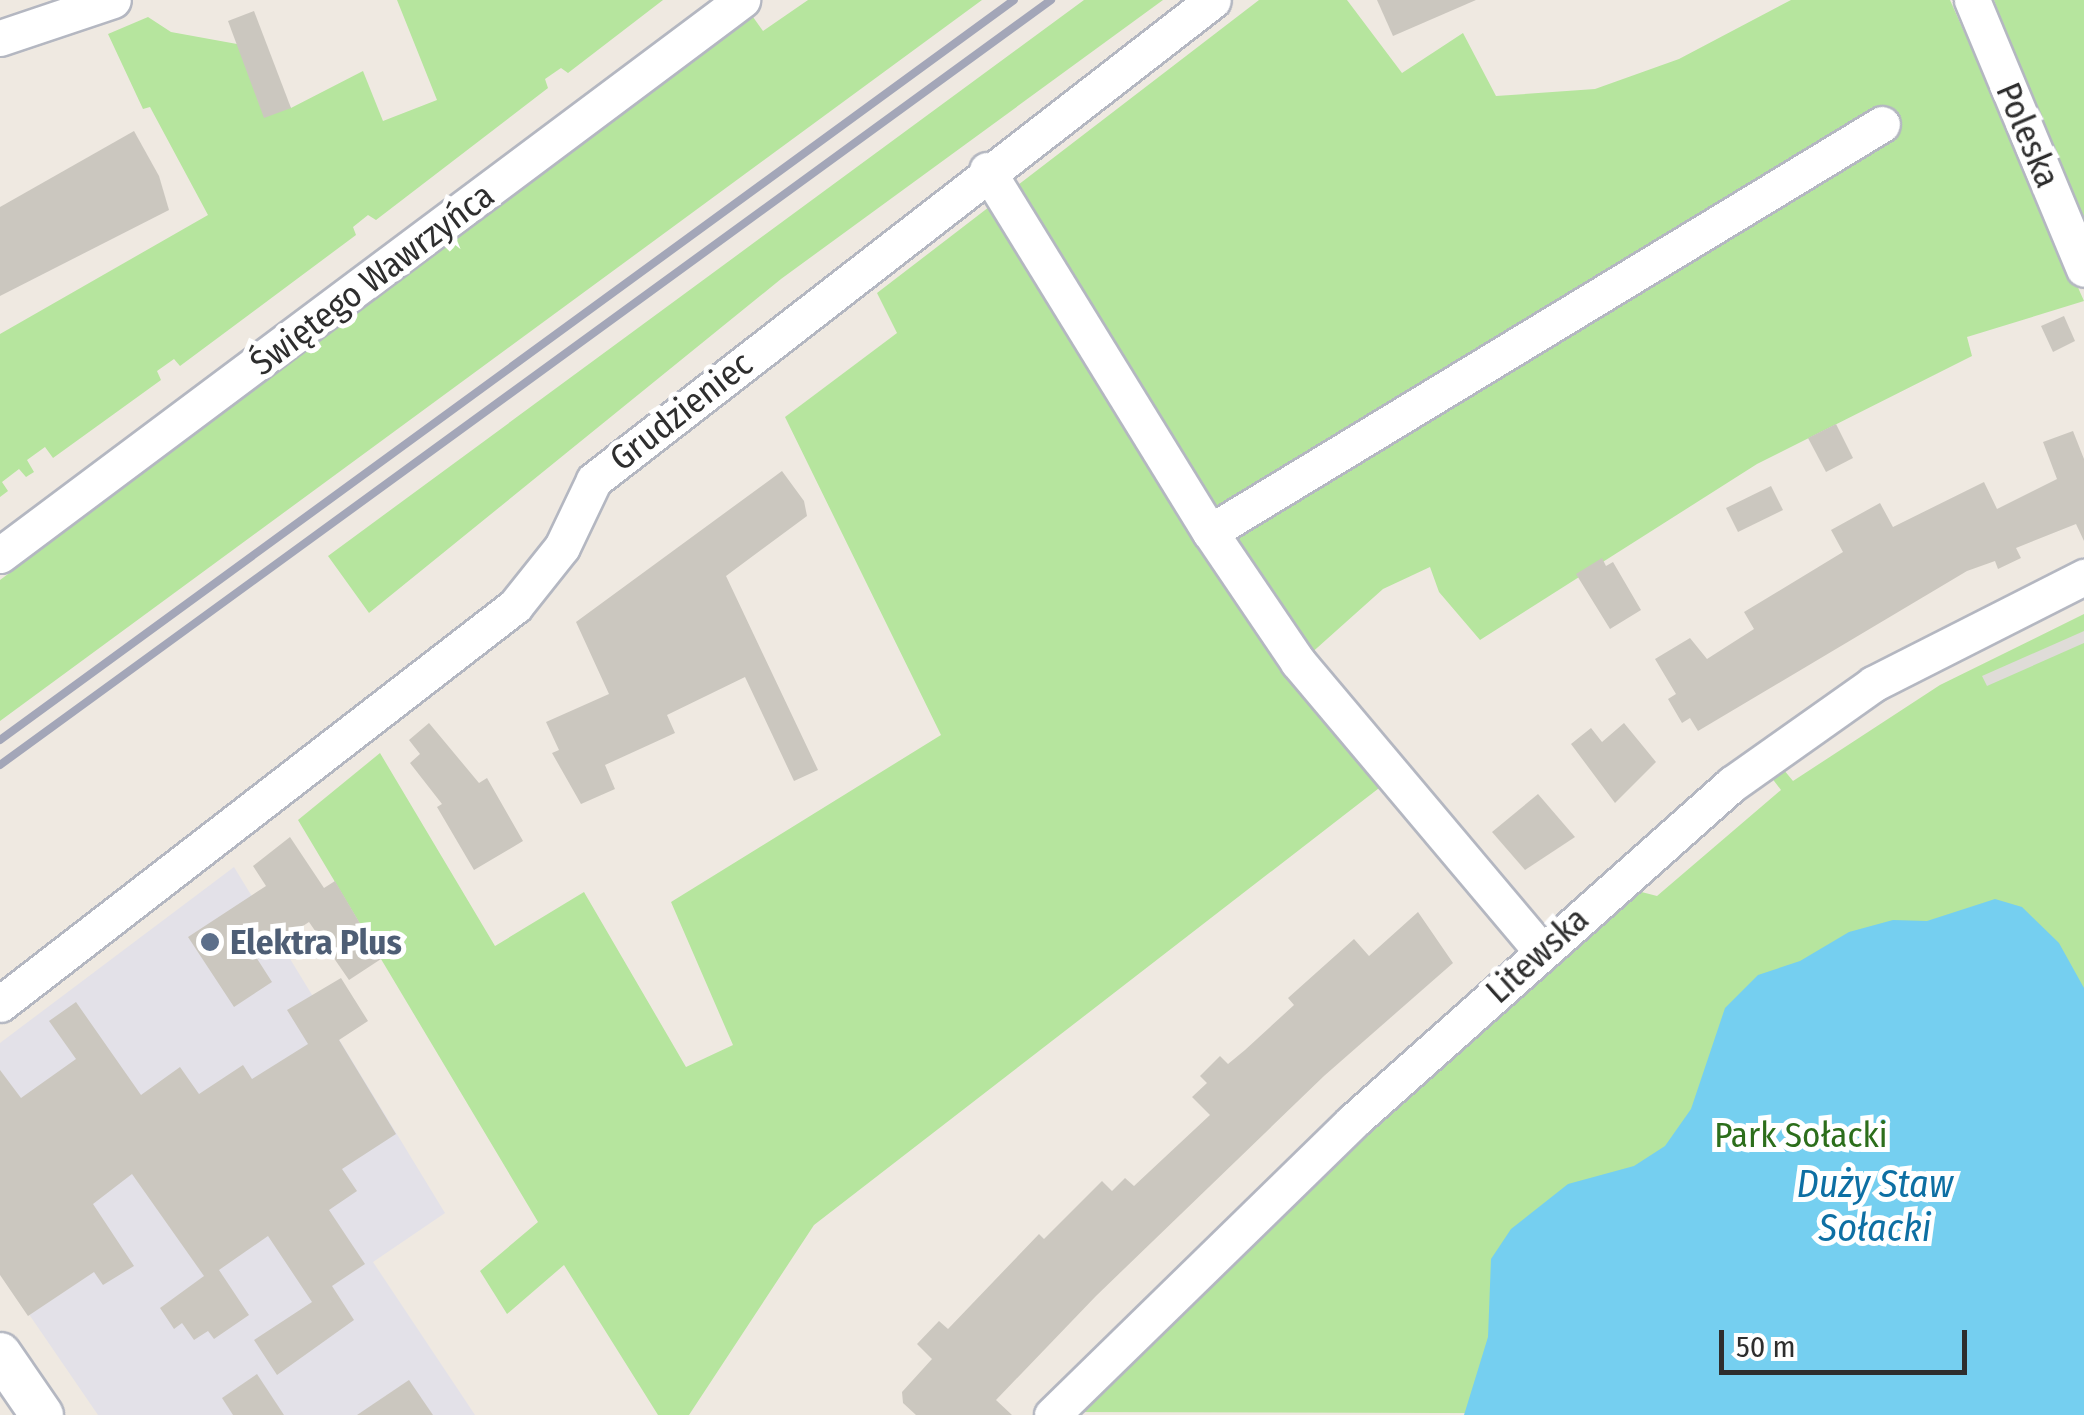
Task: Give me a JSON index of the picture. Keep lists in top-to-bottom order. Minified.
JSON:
{"streets":{"street":["Poleska","Świętego Wawrzyńca","Grudzieniec","Litewska"]},"water":["Duży Staw Sołacki"],"parks":["Park Sołacki"],"places":["Elektra Plus"],"scale_bar":"50 m"}
